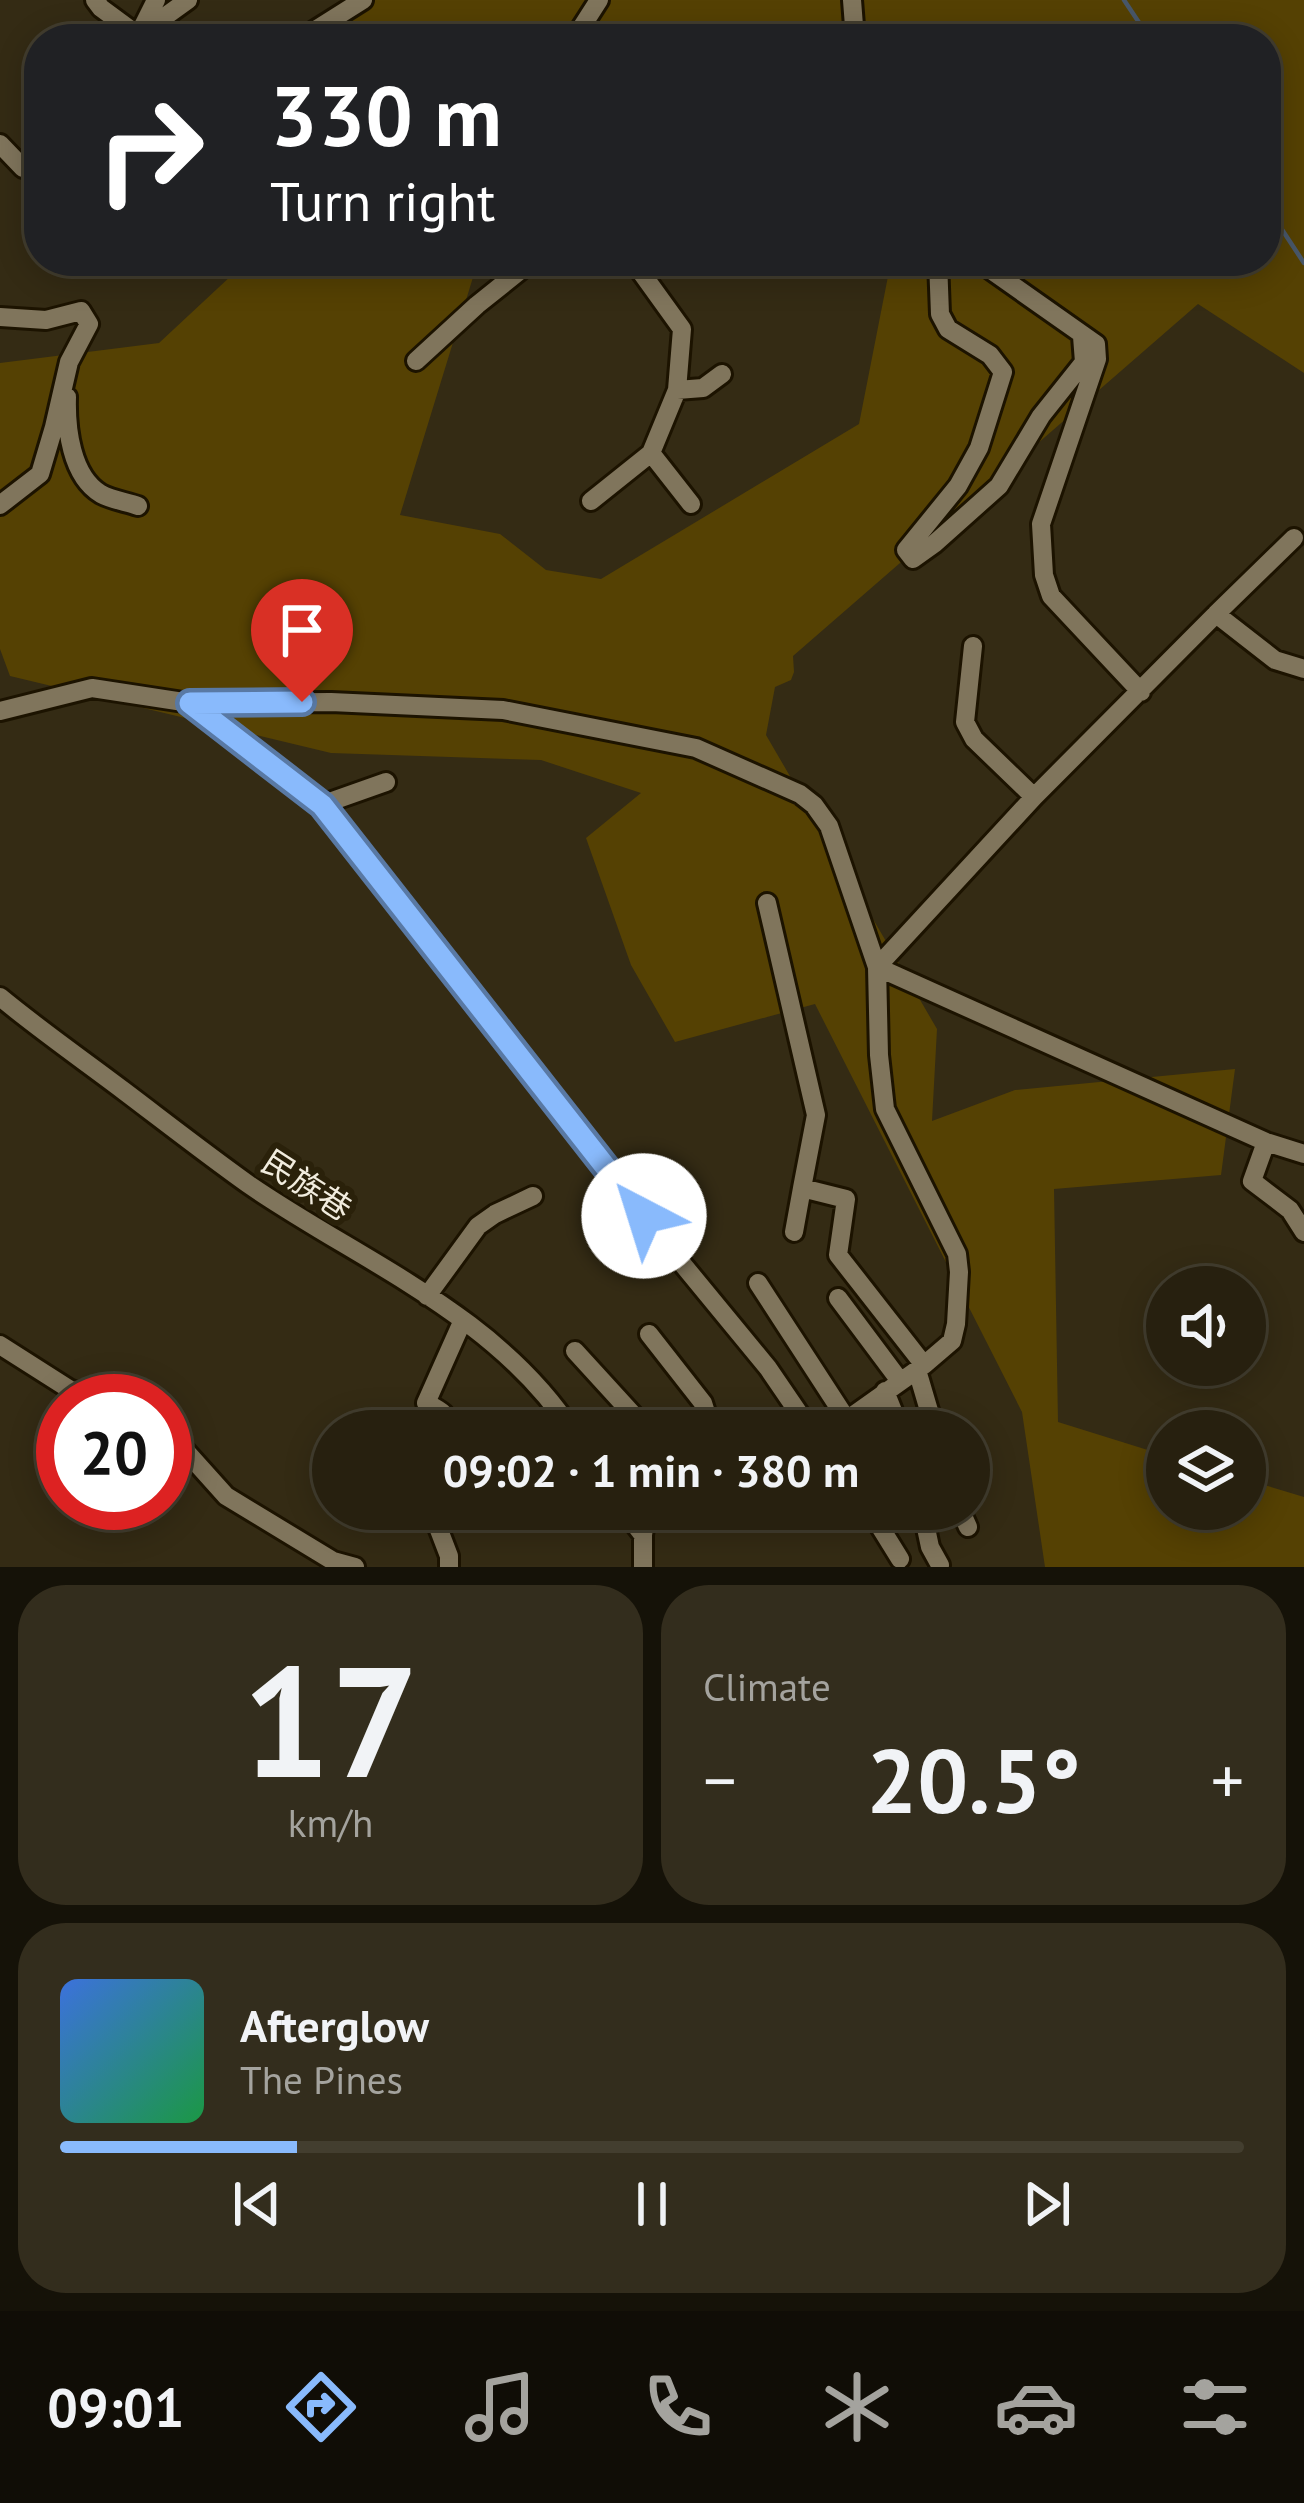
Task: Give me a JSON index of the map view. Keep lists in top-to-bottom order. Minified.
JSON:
{"streets":{"street":["民族巷"]},"page":{"turn":["330 m","Turn right"],"limit":"20","trip":"09:02 · 1 min · 380 m","tile":[["17","km/h"],"Climate"],"heat":["−","20.5°","+"],"song":["Afterglow","The Pines"],"tabs":"09:01"}}
